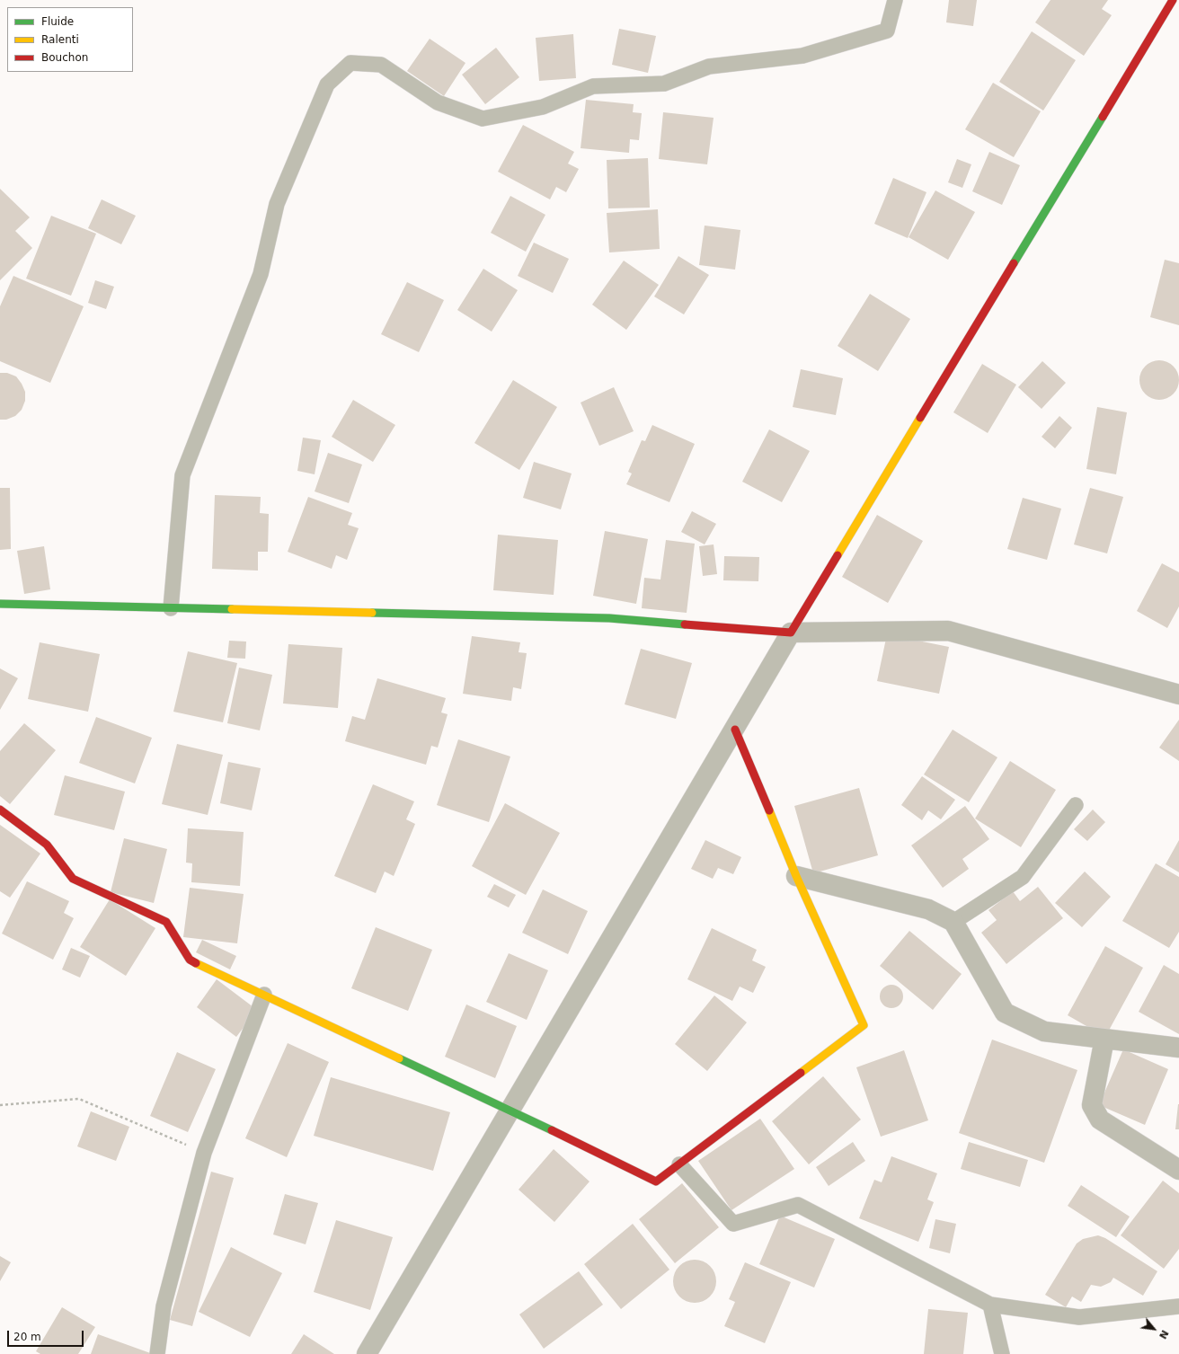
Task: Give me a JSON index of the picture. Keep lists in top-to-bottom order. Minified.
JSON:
{"legend":["Fluide","Ralenti","Bouchon"],"scale_bar":"20 m","north":"bottom right"}
